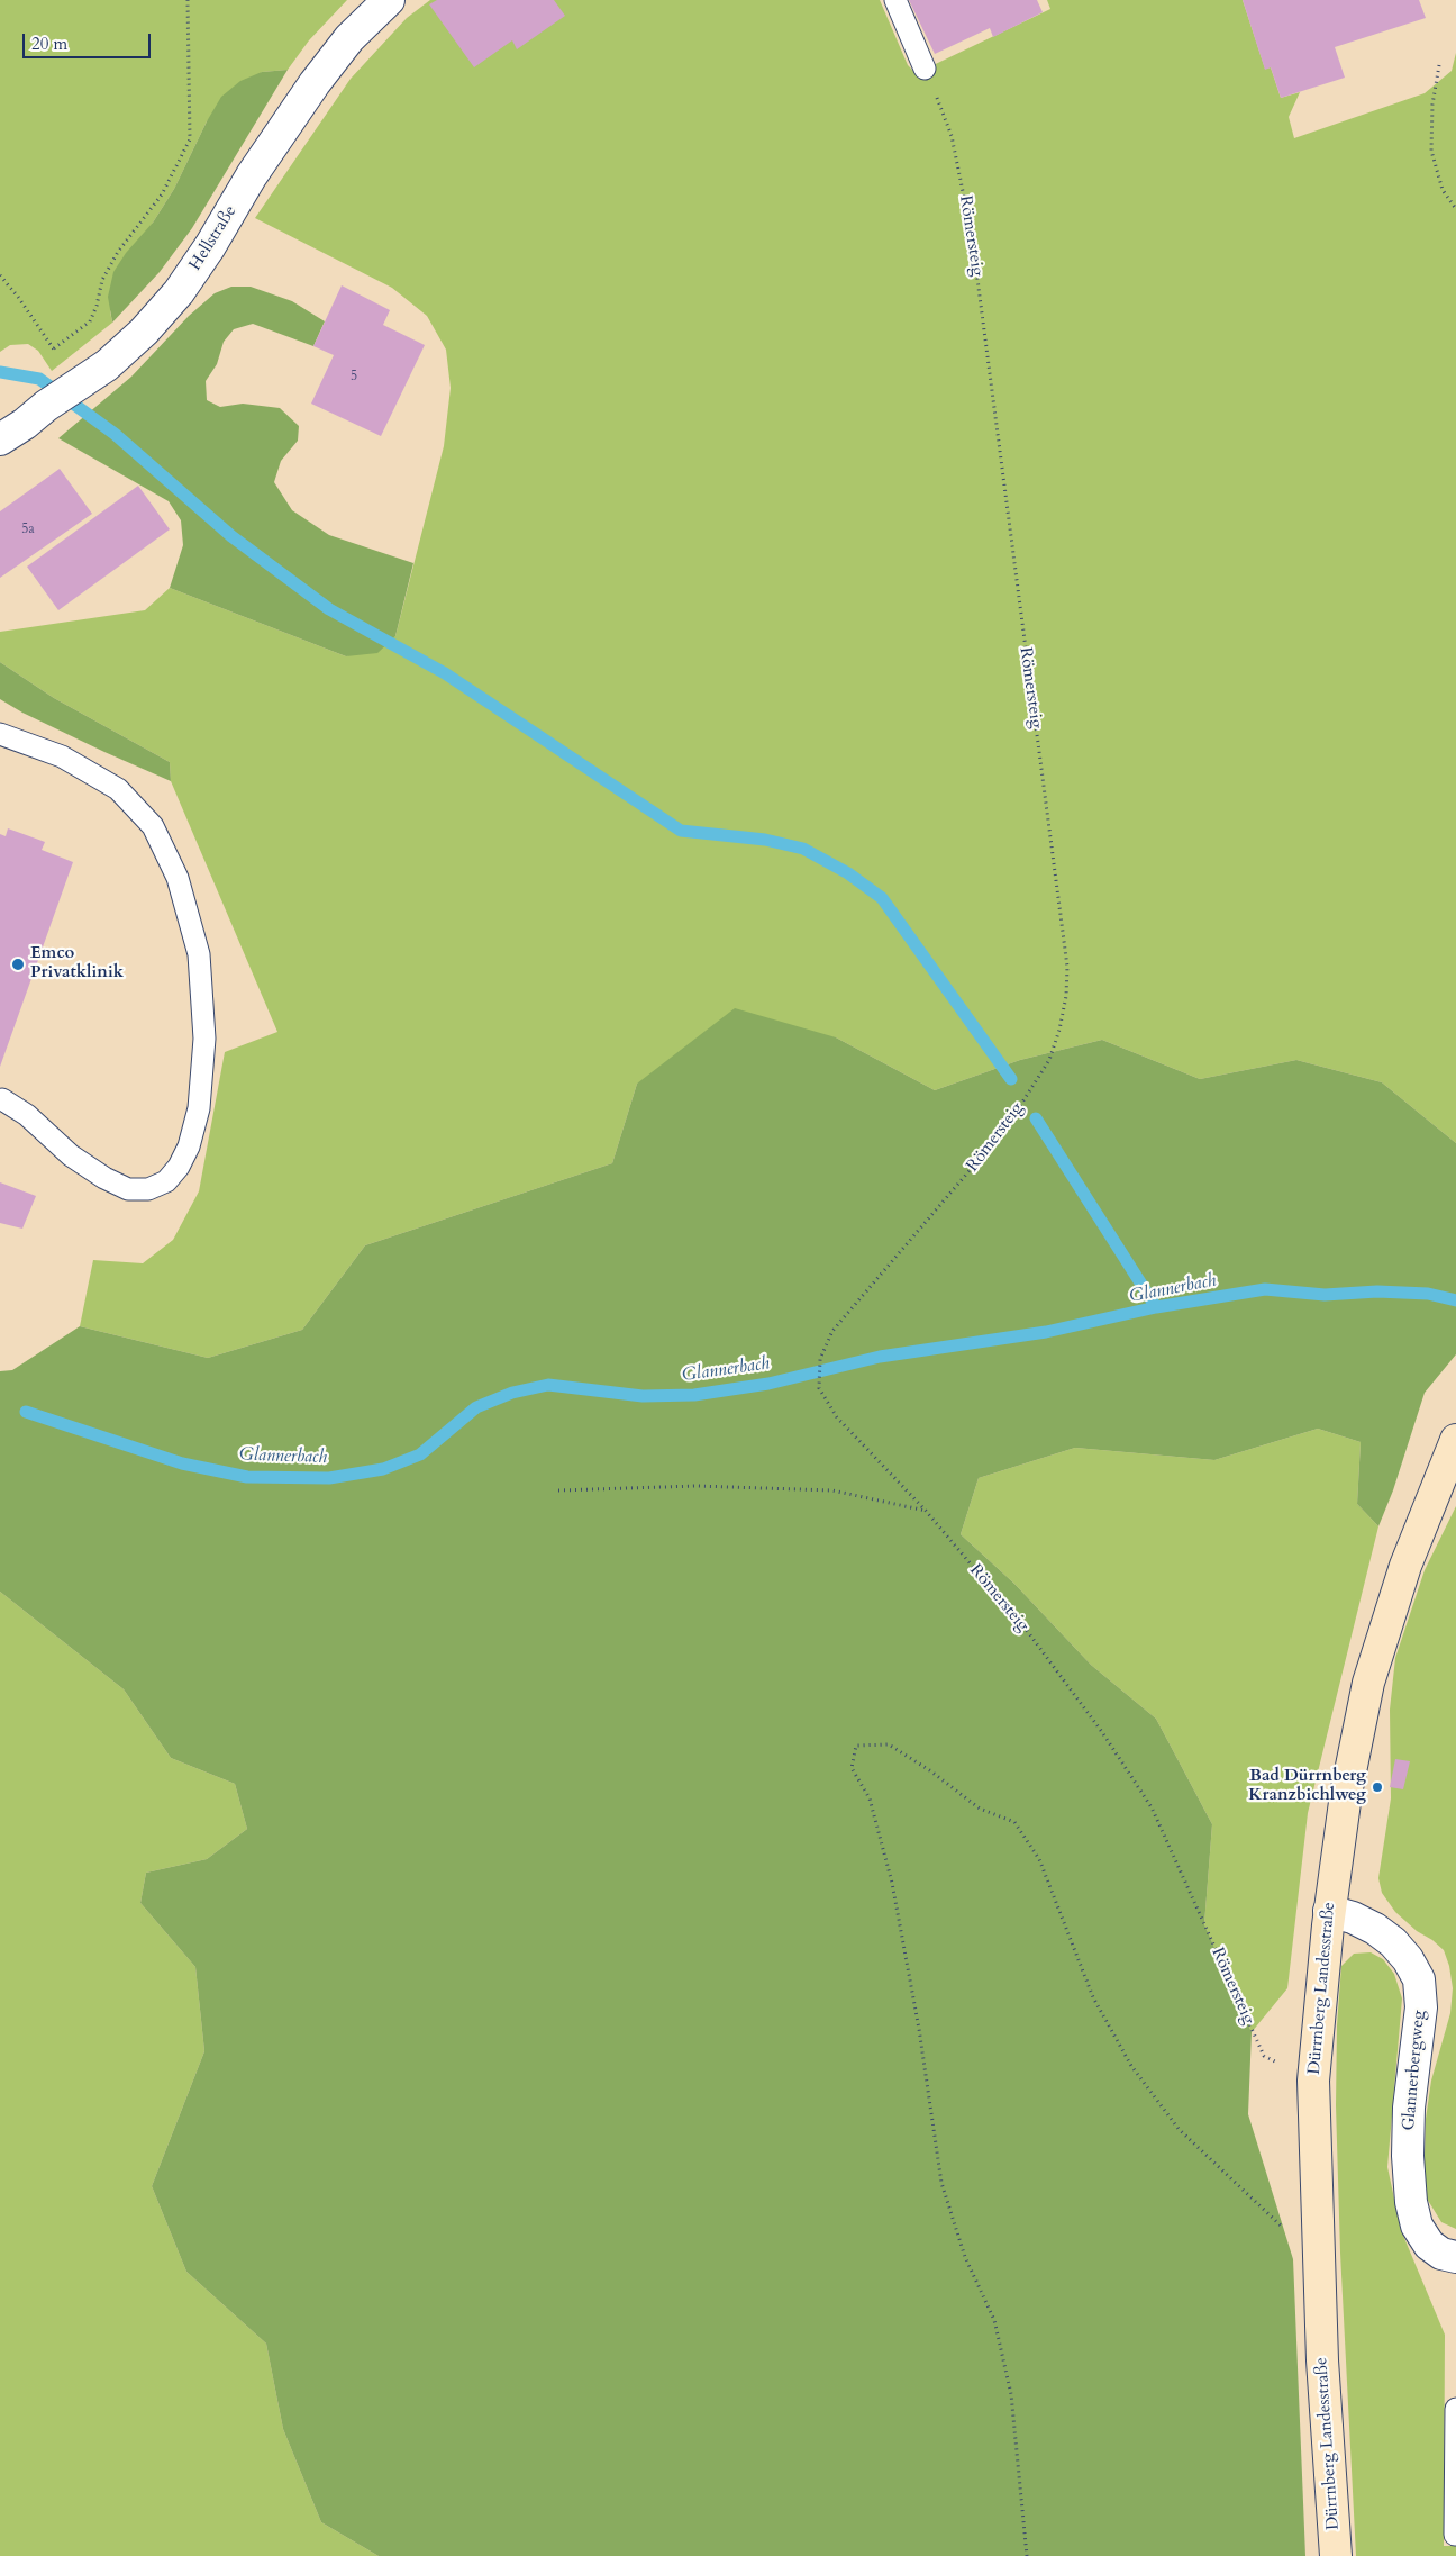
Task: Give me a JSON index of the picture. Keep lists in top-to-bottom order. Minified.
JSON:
{"streets":{"main road":["Dürrnberg Landesstraße"],"street":["Hellstraße","Glannerbergweg"],"path":["Römersteig"]},"crossings":[["Römersteig","Dürrnberg Landesstraße"],["Dürrnberg Landesstraße","Glannerbergweg"]],"water":["Glannerbach"],"places":["Emco Privatklinik","Bad Dürrnberg Kranzbichlweg"],"house_numbers":["5","5a"],"scale_bar":"20 m"}
